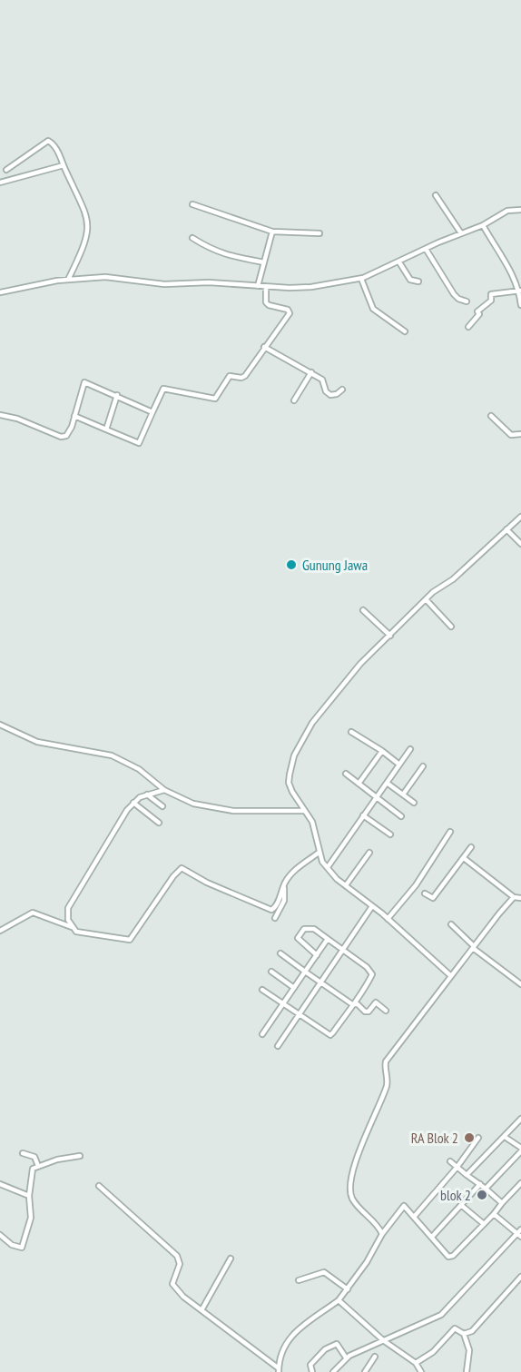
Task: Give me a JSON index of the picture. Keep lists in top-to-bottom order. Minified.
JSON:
{"places":["Gunung Jawa","RA Blok 2","blok 2"]}
